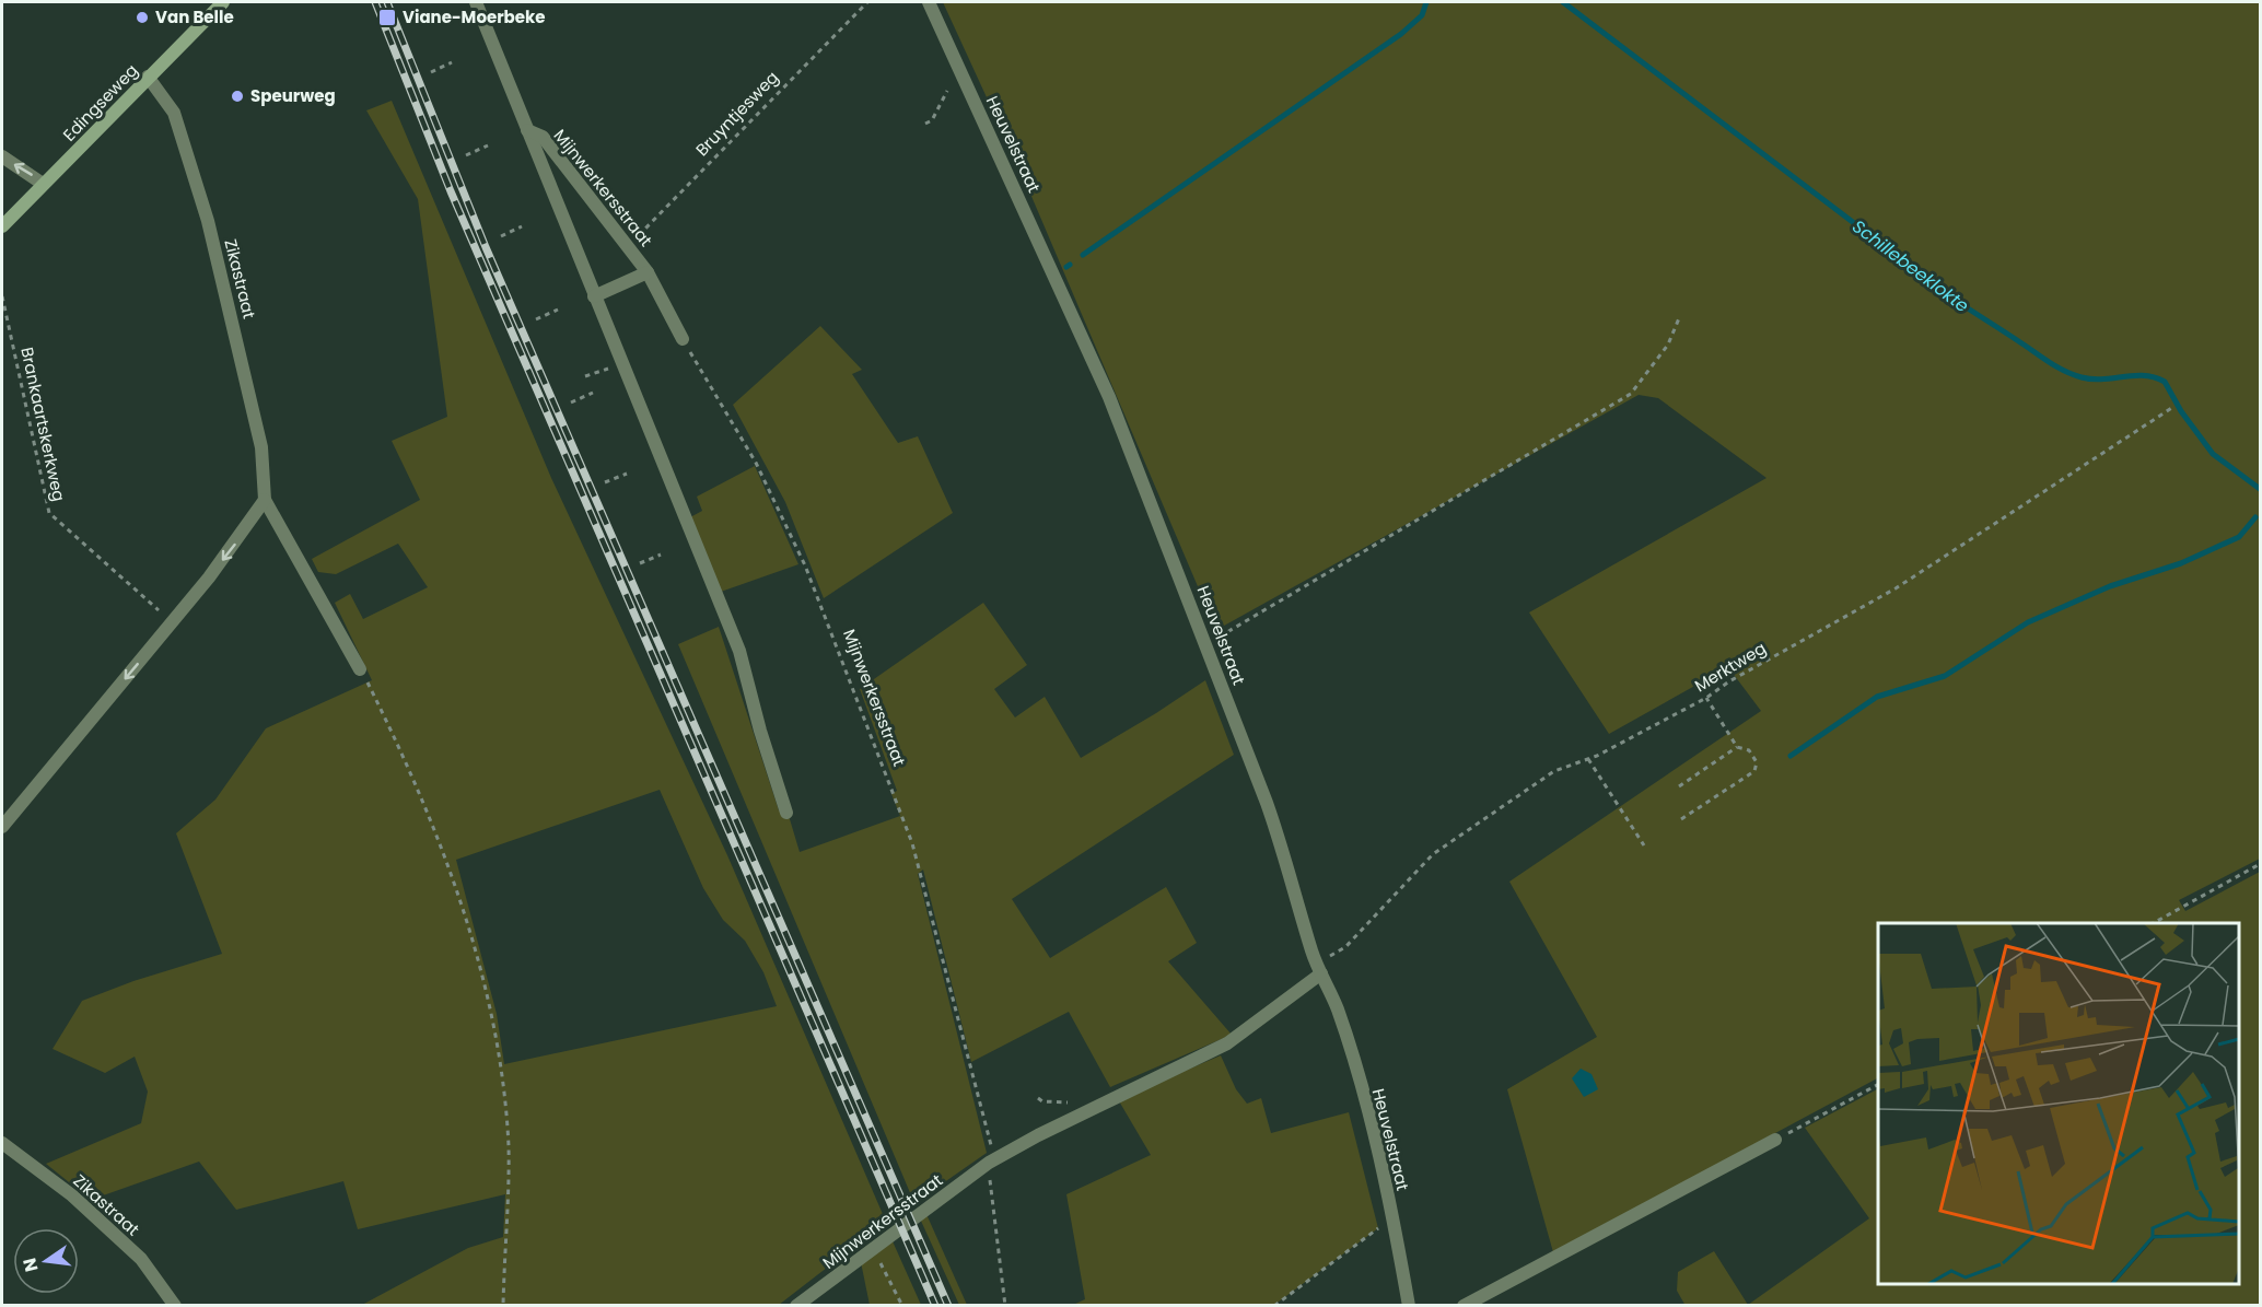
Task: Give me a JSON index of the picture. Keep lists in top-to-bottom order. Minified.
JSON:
{"streets":{"main road":["Edingseweg"],"street":["Heuvelstraat","Mijnwerkersstraat","Zikastraat"],"path":["Bruyntjesweg","Brankaartskerkweg","Merktweg"]},"crossings":[["Edingseweg","Zikastraat"],["Bruyntjesweg","Mijnwerkersstraat"],["Heuvelstraat","Mijnwerkersstraat"],["Heuvelstraat","Merktweg"],["Mijnwerkersstraat","Merktweg"]],"water":["Schillebeeklokte"],"places":{"other":["Van Belle","Speurweg"],"transit":["Viane-Moerbeke"]},"north":"left"}
